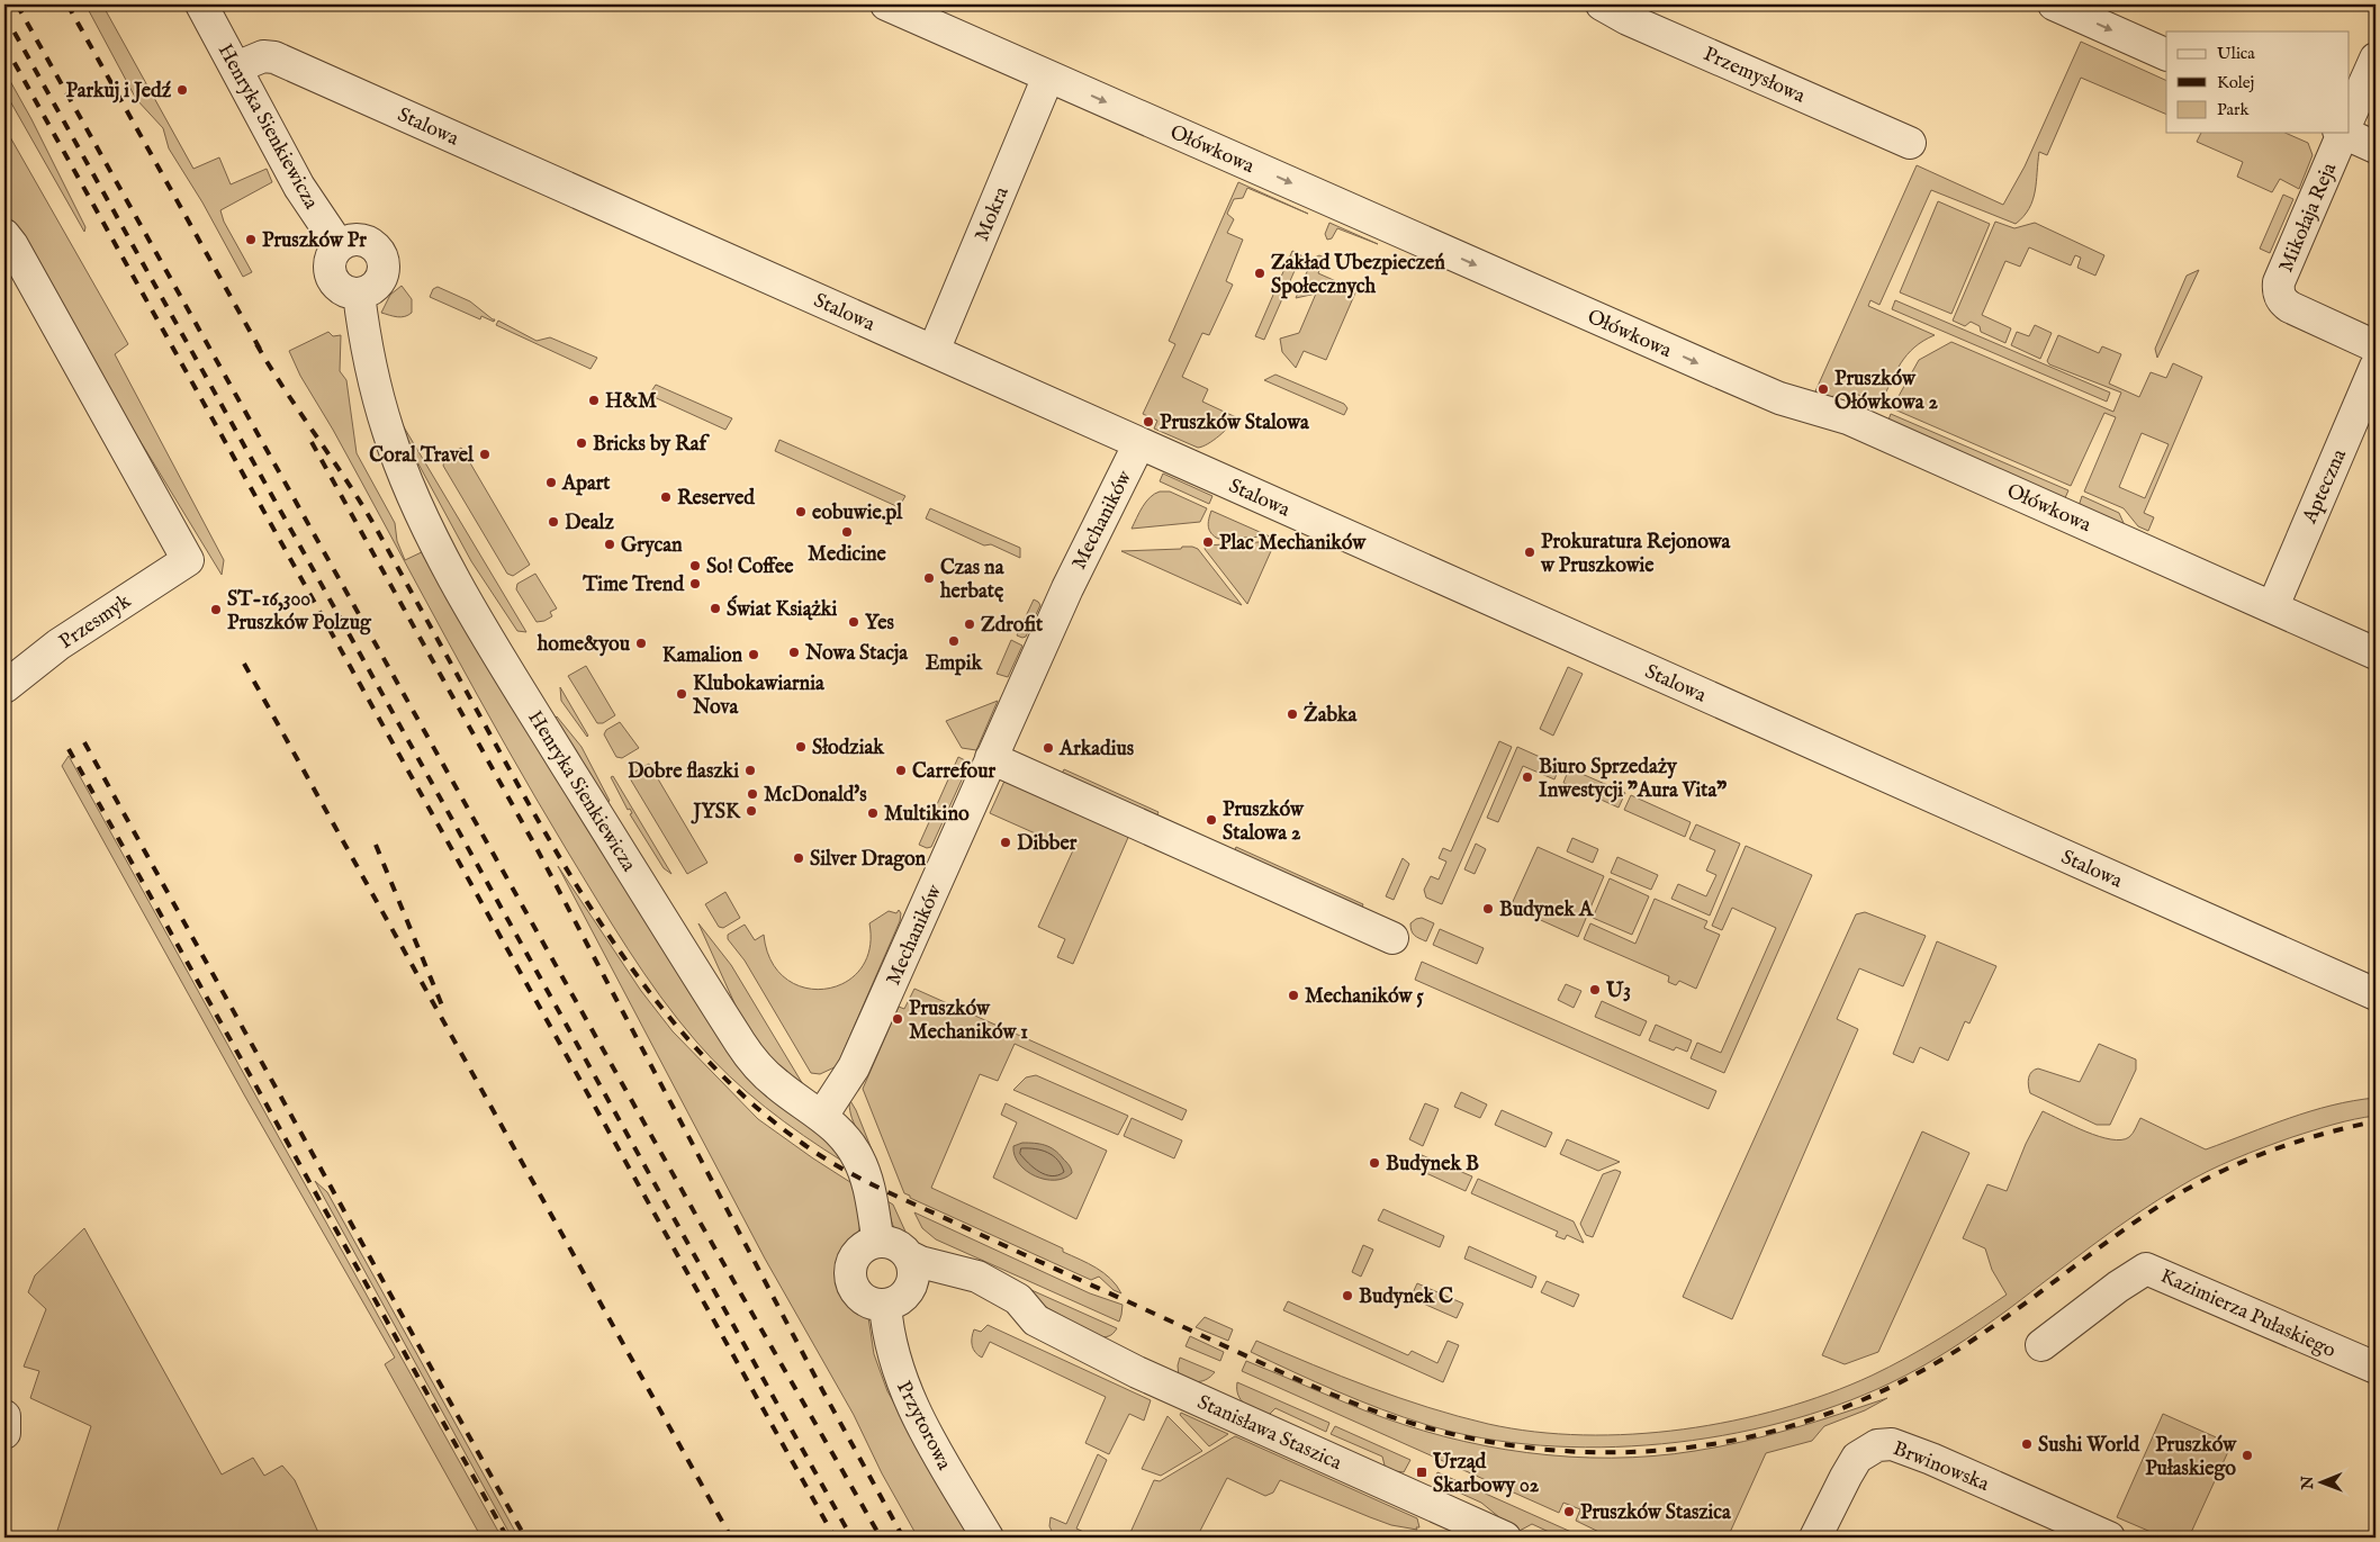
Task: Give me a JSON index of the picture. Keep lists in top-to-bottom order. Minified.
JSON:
{"streets":{"street":["Przemysłowa","Henryka Sienkiewicza","Stalowa","Ołówkowa","Mokra","Mikołaja Reja","Apteczna","Mechaników","Przesmyk","Kazimierza Pułaskiego","Przytorowa","Stanisława Staszica","Brwinowska"]},"crossings":[["Henryka Sienkiewicza","Stalowa"],["Henryka Sienkiewicza","Mechaników"],["Henryka Sienkiewicza","Przytorowa"],["Henryka Sienkiewicza","Stanisława Staszica"],["Stalowa","Mokra"],["Stalowa","Mechaników"],["Ołówkowa","Mokra"],["Ołówkowa","Apteczna"],["Przytorowa","Stanisława Staszica"]],"one_way":["Ołówkowa"],"places":{"other":["Parkuj i Jedź","Pruszków Pr","Zakład Ubezpieczeń Społecznych","Pruszków Ołówkowa 2","H&M","Pruszków Stalowa","Bricks by Raf","Coral Travel","Apart","Reserved","eobuwie.pl","Dealz","Medicine","Plac Mechaników","Grycan","Prokuratura Rejonowa w Pruszkowie","So! Coffee","Czas na herbatę","Time Trend","Świat Książki","ST-16,300 Pruszków Polzug","Yes","Zdrofit","Empik","home&you","Nowa Stacja","Kamalion","Klubokawiarnia Nova","Żabka","Słodziak","Arkadius","Dobre flaszki","Carrefour","Biuro Sprzedaży Inwestycji \"Aura Vita\"","McDonald's","JYSK","Multikino","Pruszków Stalowa 2","Dibber","Silver Dragon","Budynek A","U3","Mechaników 5","Pruszków Mechaników 1","Budynek B","Budynek C","Sushi World","Pruszków Pułaskiego","Pruszków Staszica"],"transit":["Urząd Skarbowy 02"]},"legend":["Ulica","Kolej","Park"],"north":"left"}
